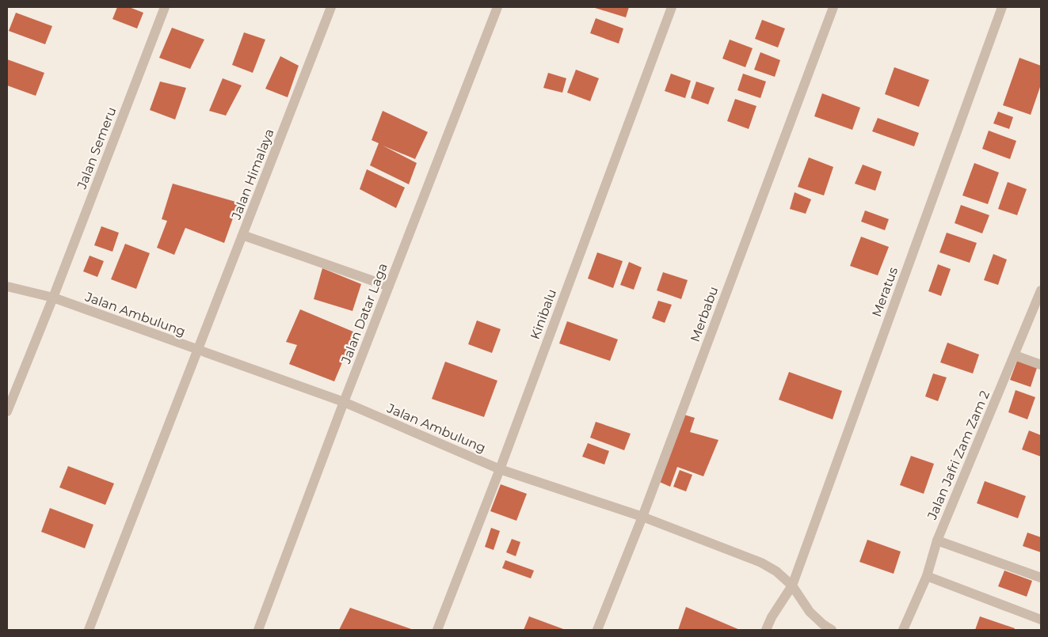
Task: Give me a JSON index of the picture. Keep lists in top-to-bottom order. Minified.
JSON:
{"streets":{"street":["Jalan Semeru","Jalan Himalaya","Meratus","Jalan Datar Laga","Jalan Ambulung","Kinibalu","Merbabu","Jalan Jafri Zam Zam 2"]},"crossings":[["Jalan Semeru","Jalan Ambulung"],["Jalan Himalaya","Jalan Ambulung"],["Meratus","Jalan Ambulung"],["Jalan Datar Laga","Jalan Ambulung"],["Jalan Ambulung","Kinibalu"],["Jalan Ambulung","Merbabu"]]}
